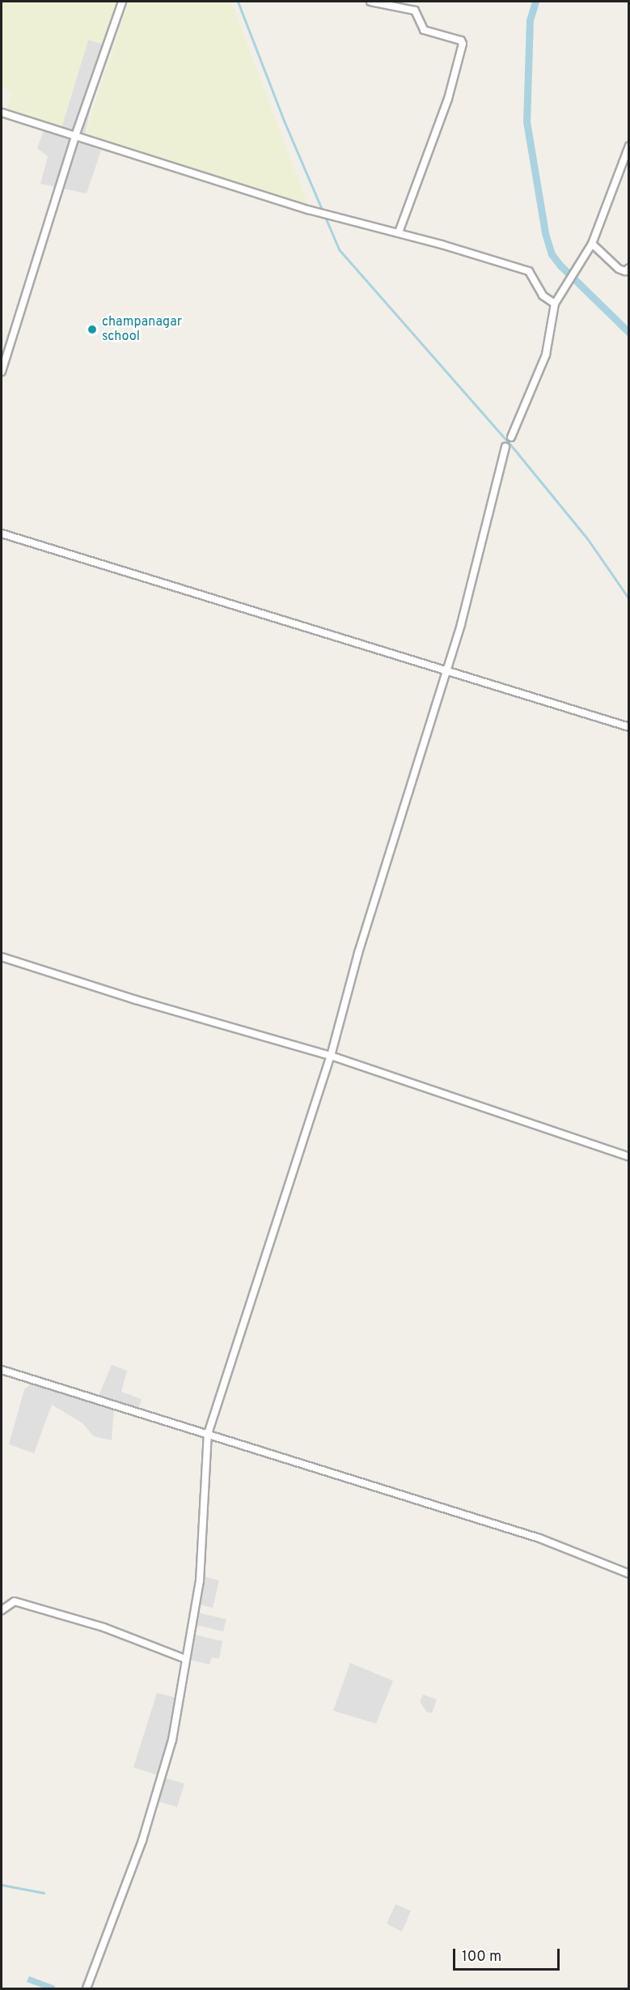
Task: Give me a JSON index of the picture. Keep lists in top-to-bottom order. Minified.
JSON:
{"places":["champanagar school"],"scale_bar":"100 m"}
